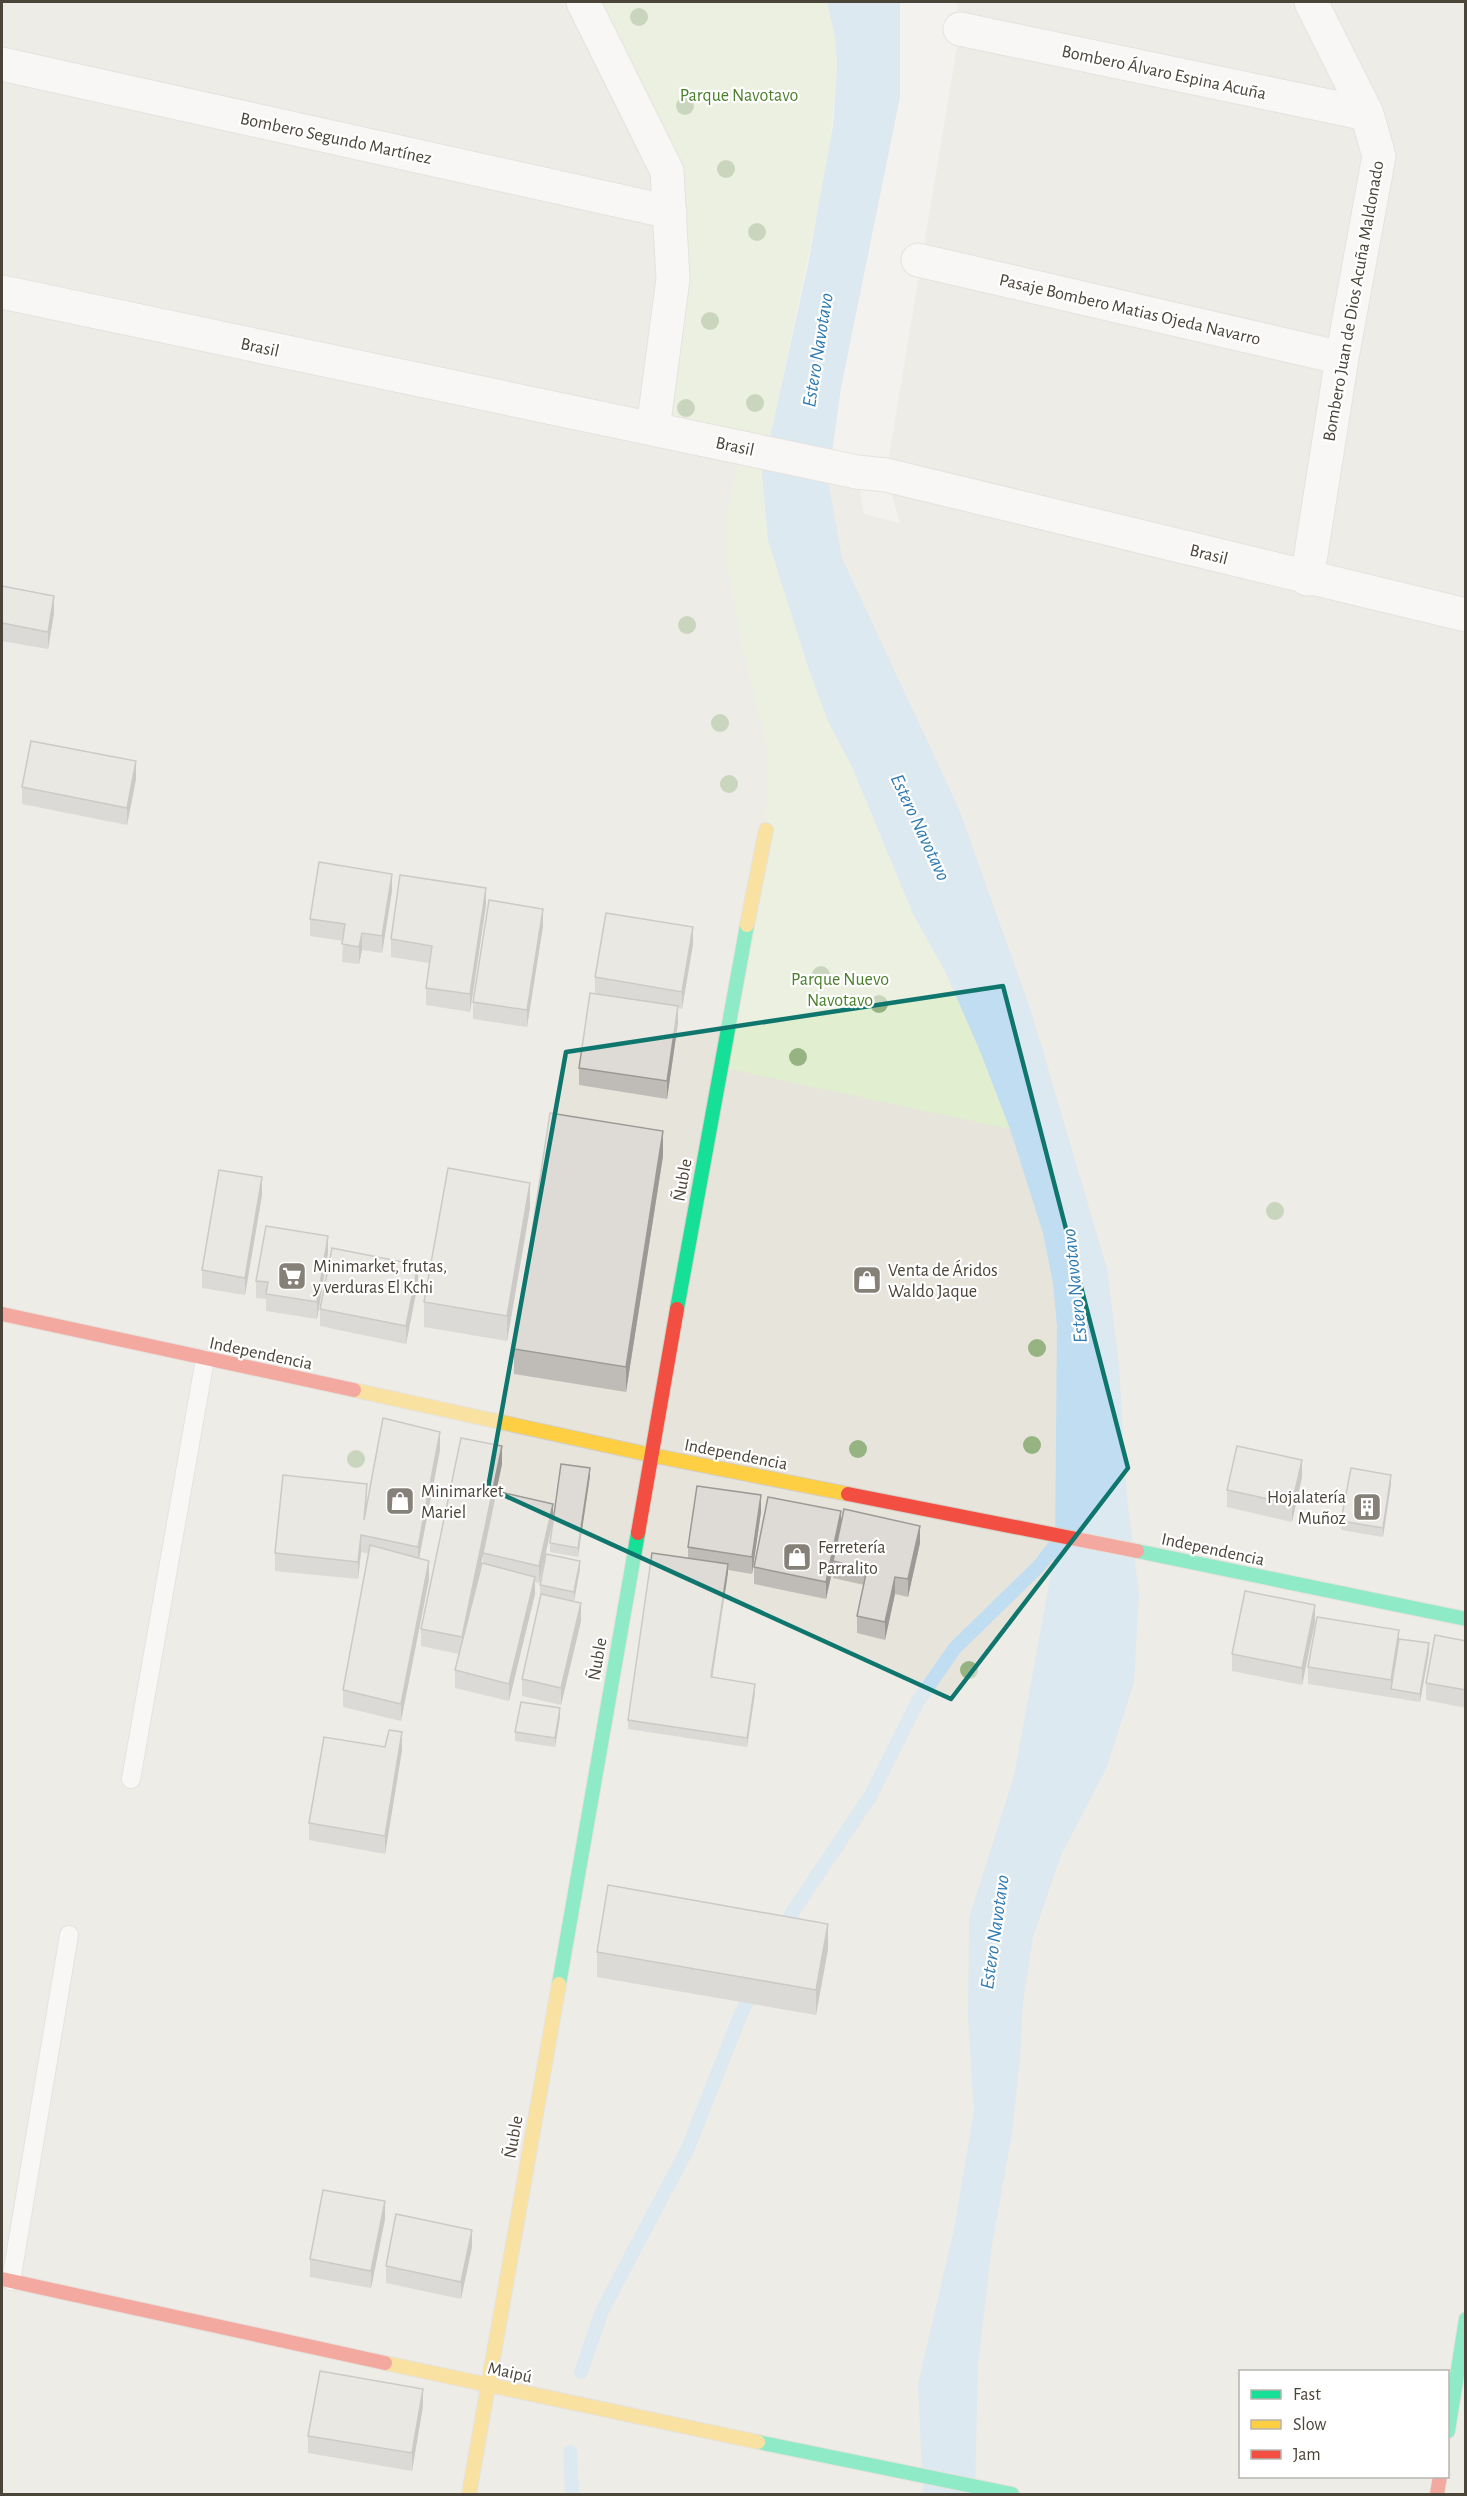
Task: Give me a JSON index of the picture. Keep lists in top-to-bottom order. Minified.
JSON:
{"streets":{"street":["Bombero Álvaro Espina Acuña","Bombero Segundo Martínez","Bombero Juan de Dios Acuña Maldonado","Pasaje Bombero Matias Ojeda Navarro","Brasil","Ñuble","Independencia","Maipú"]},"crossings":[["Bombero Álvaro Espina Acuña","Bombero Juan de Dios Acuña Maldonado"],["Bombero Juan de Dios Acuña Maldonado","Pasaje Bombero Matias Ojeda Navarro"],["Bombero Juan de Dios Acuña Maldonado","Brasil"],["Ñuble","Independencia"],["Ñuble","Maipú"]],"water":["Estero Navotavo"],"parks":["Parque Navotavo","Parque Nuevo Navotavo"],"places":{"supermarket":["Minimarket, frutas, y verduras El Kchi"],"shop":["Venta de Áridos Waldo Jaque","Minimarket Mariel","Ferretería Parralito"],"building":["Hojalatería Muñoz"]},"legend":["Fast","Slow","Jam"]}
